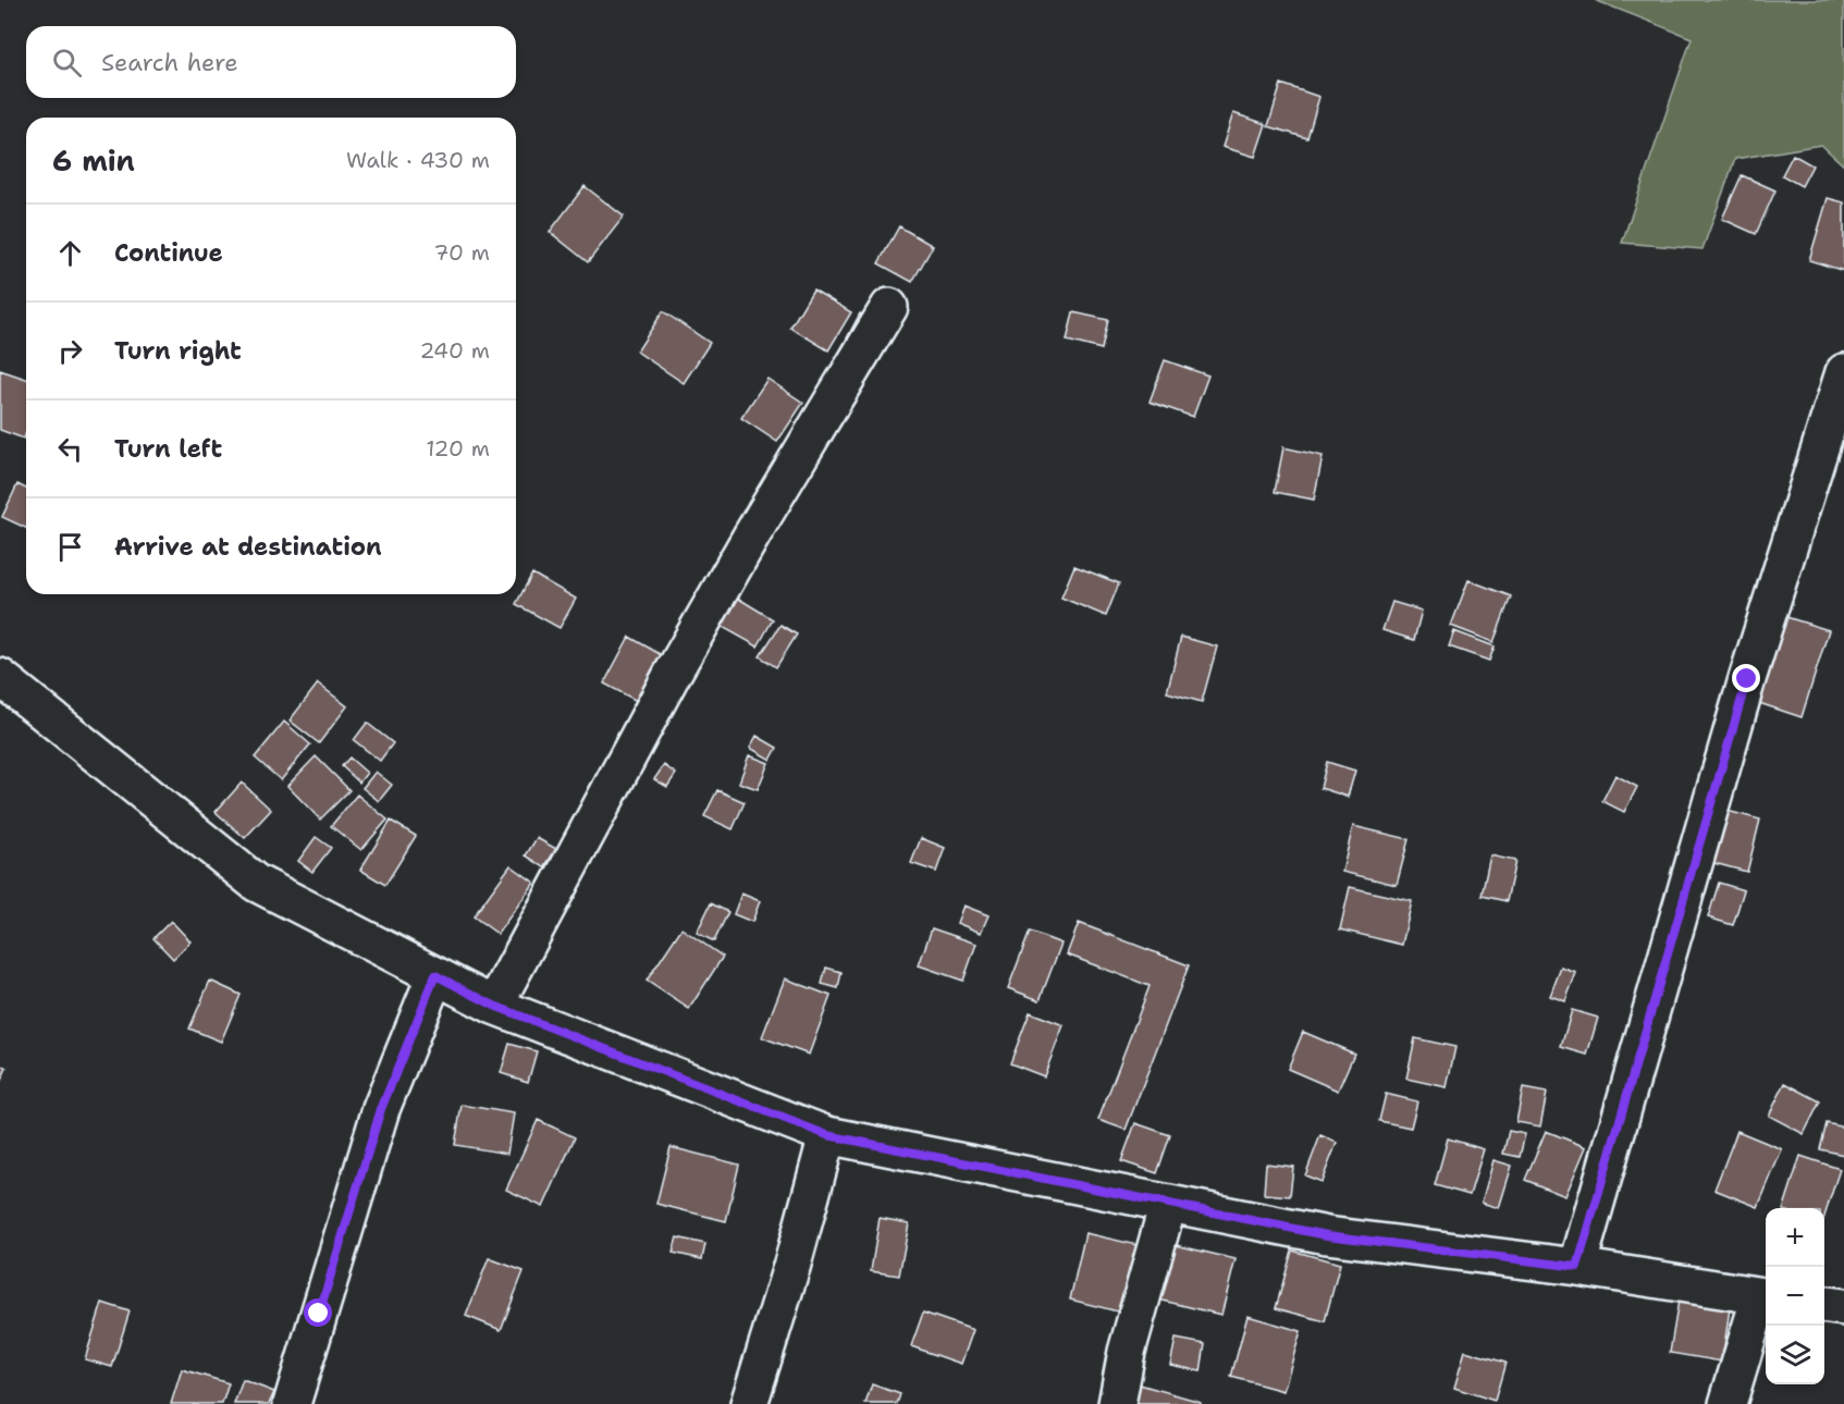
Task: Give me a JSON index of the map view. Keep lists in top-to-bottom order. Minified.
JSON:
{"page":{"search":"Search here","heading":["6 min","Walk · 430 m"],"list":[["Continue","70 m"],["Turn right","240 m"],["Turn left","120 m"],"Arrive at destination"],"map_buttons":["+","−"]}}
